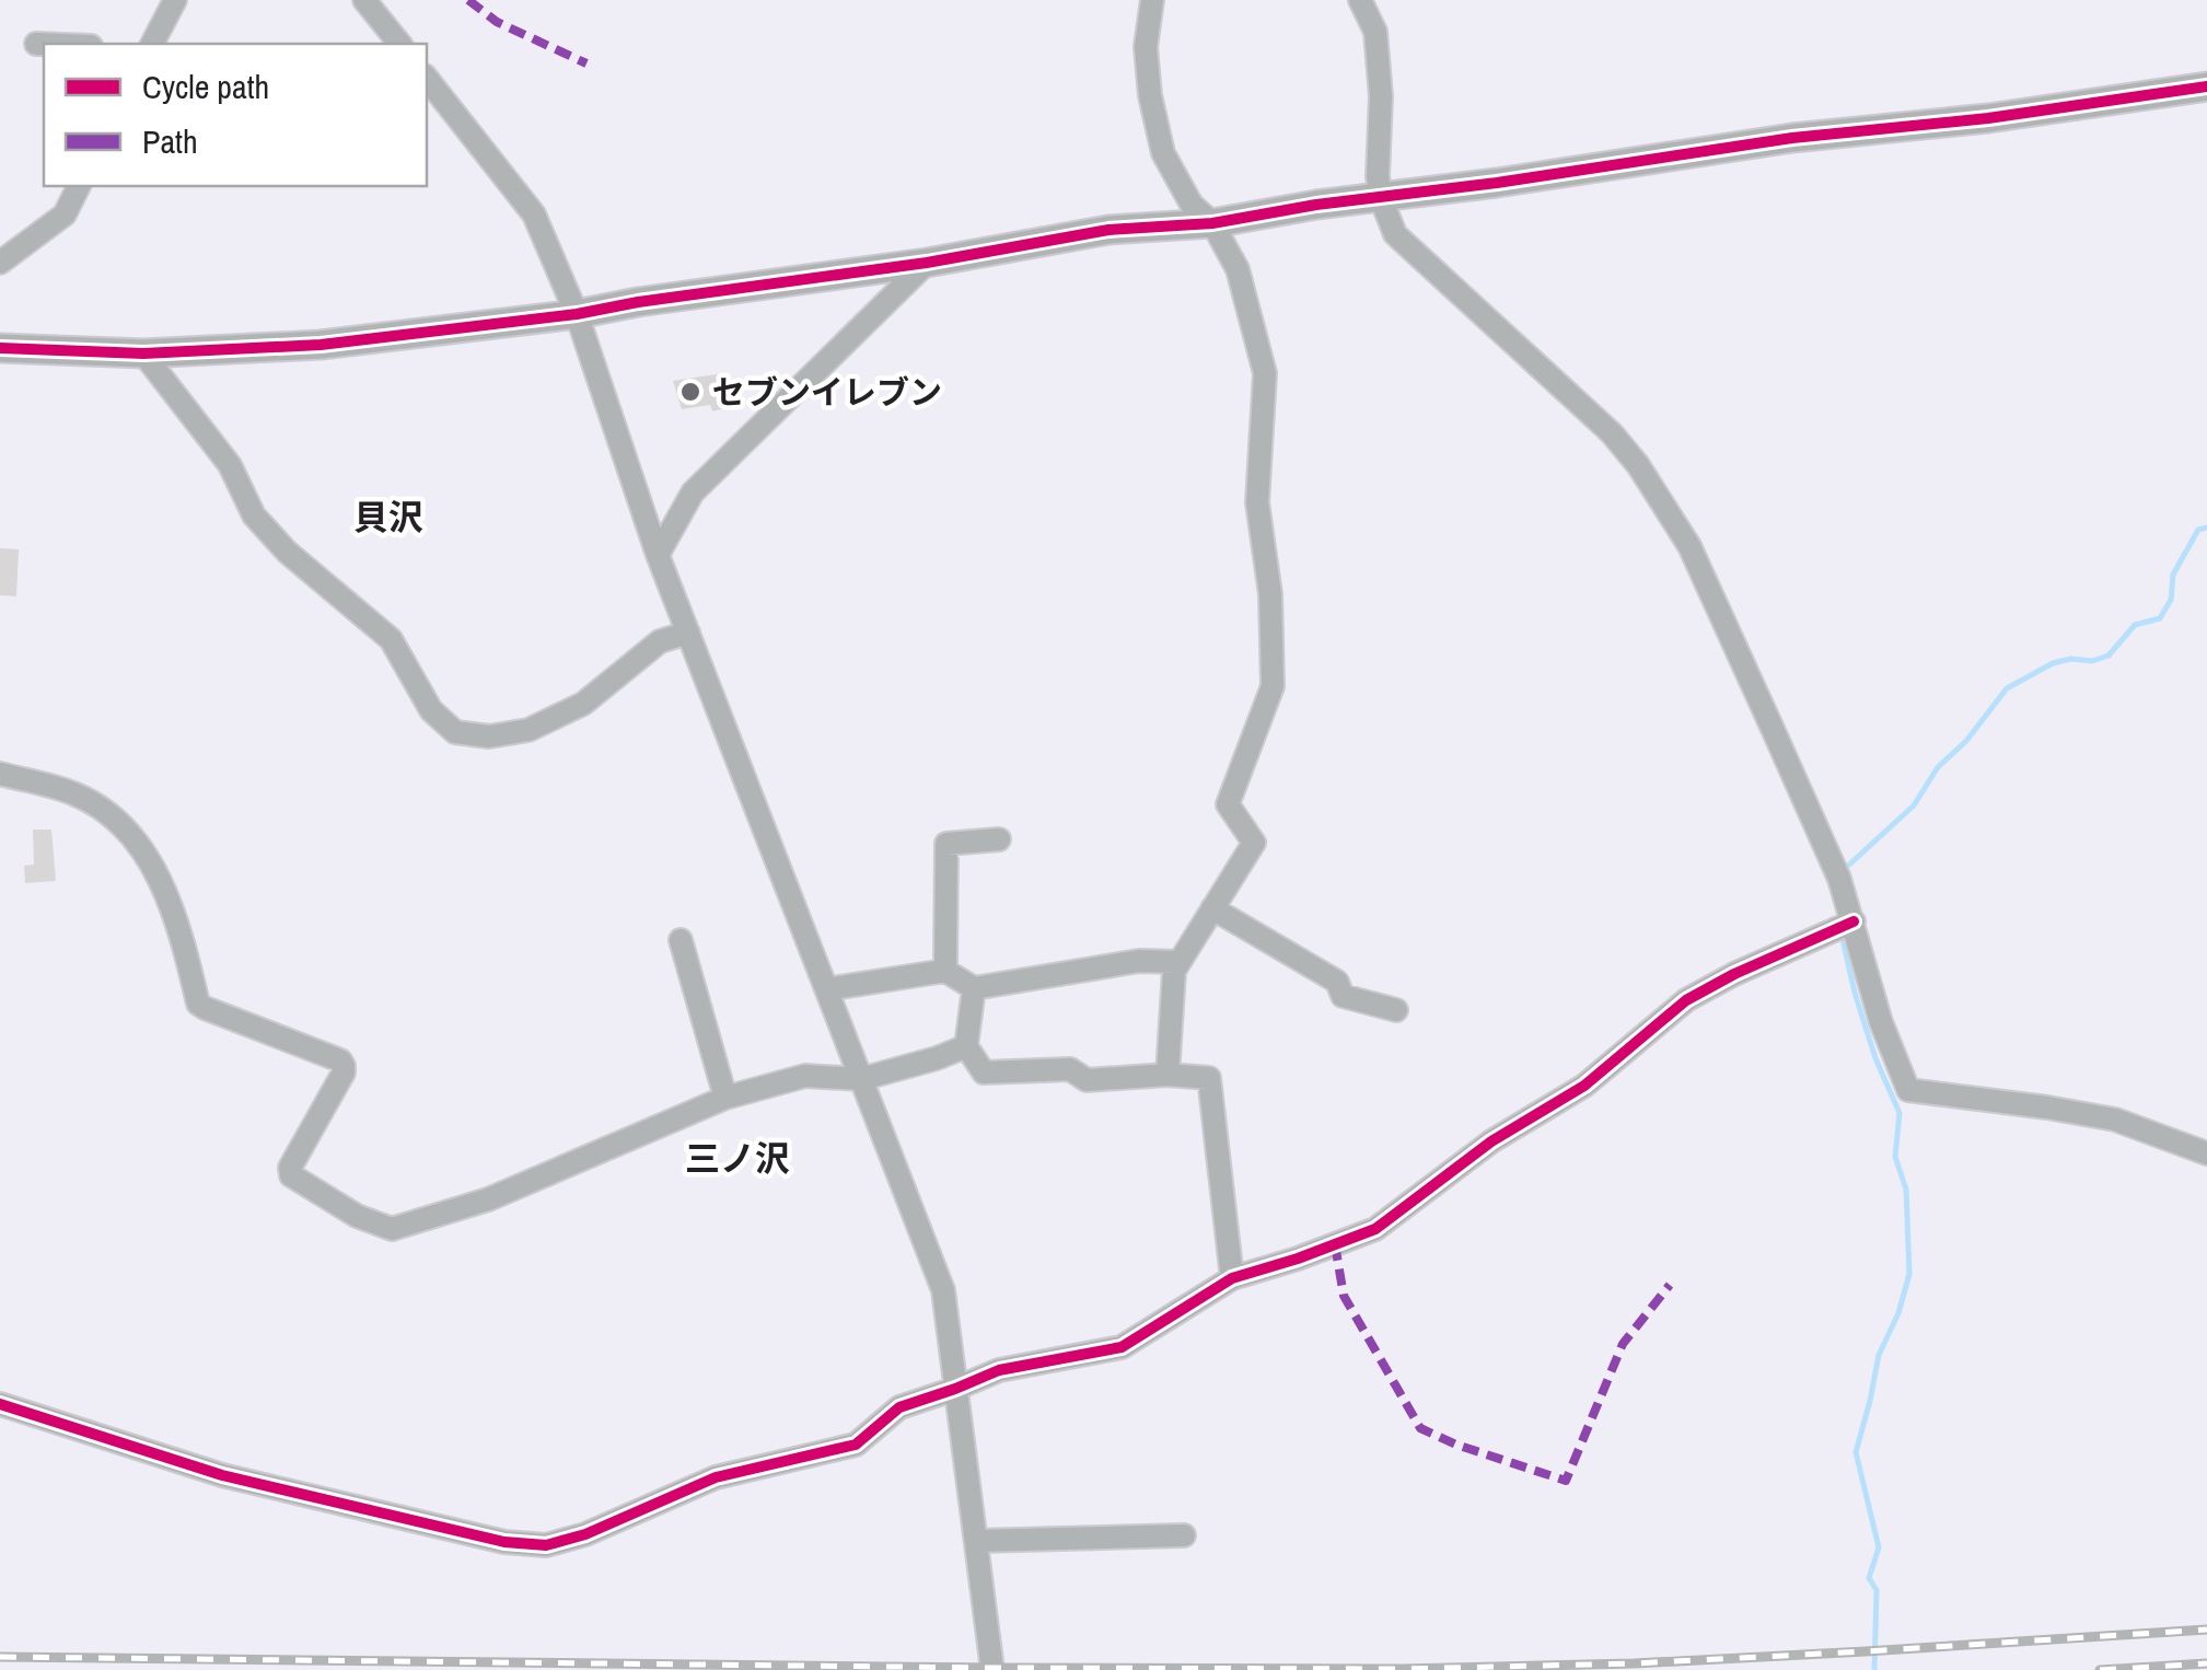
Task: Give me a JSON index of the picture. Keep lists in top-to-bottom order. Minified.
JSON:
{"districts":["貝沢","三ノ沢"],"places":["セブンイレブン"],"legend":["Cycle path","Path"]}
